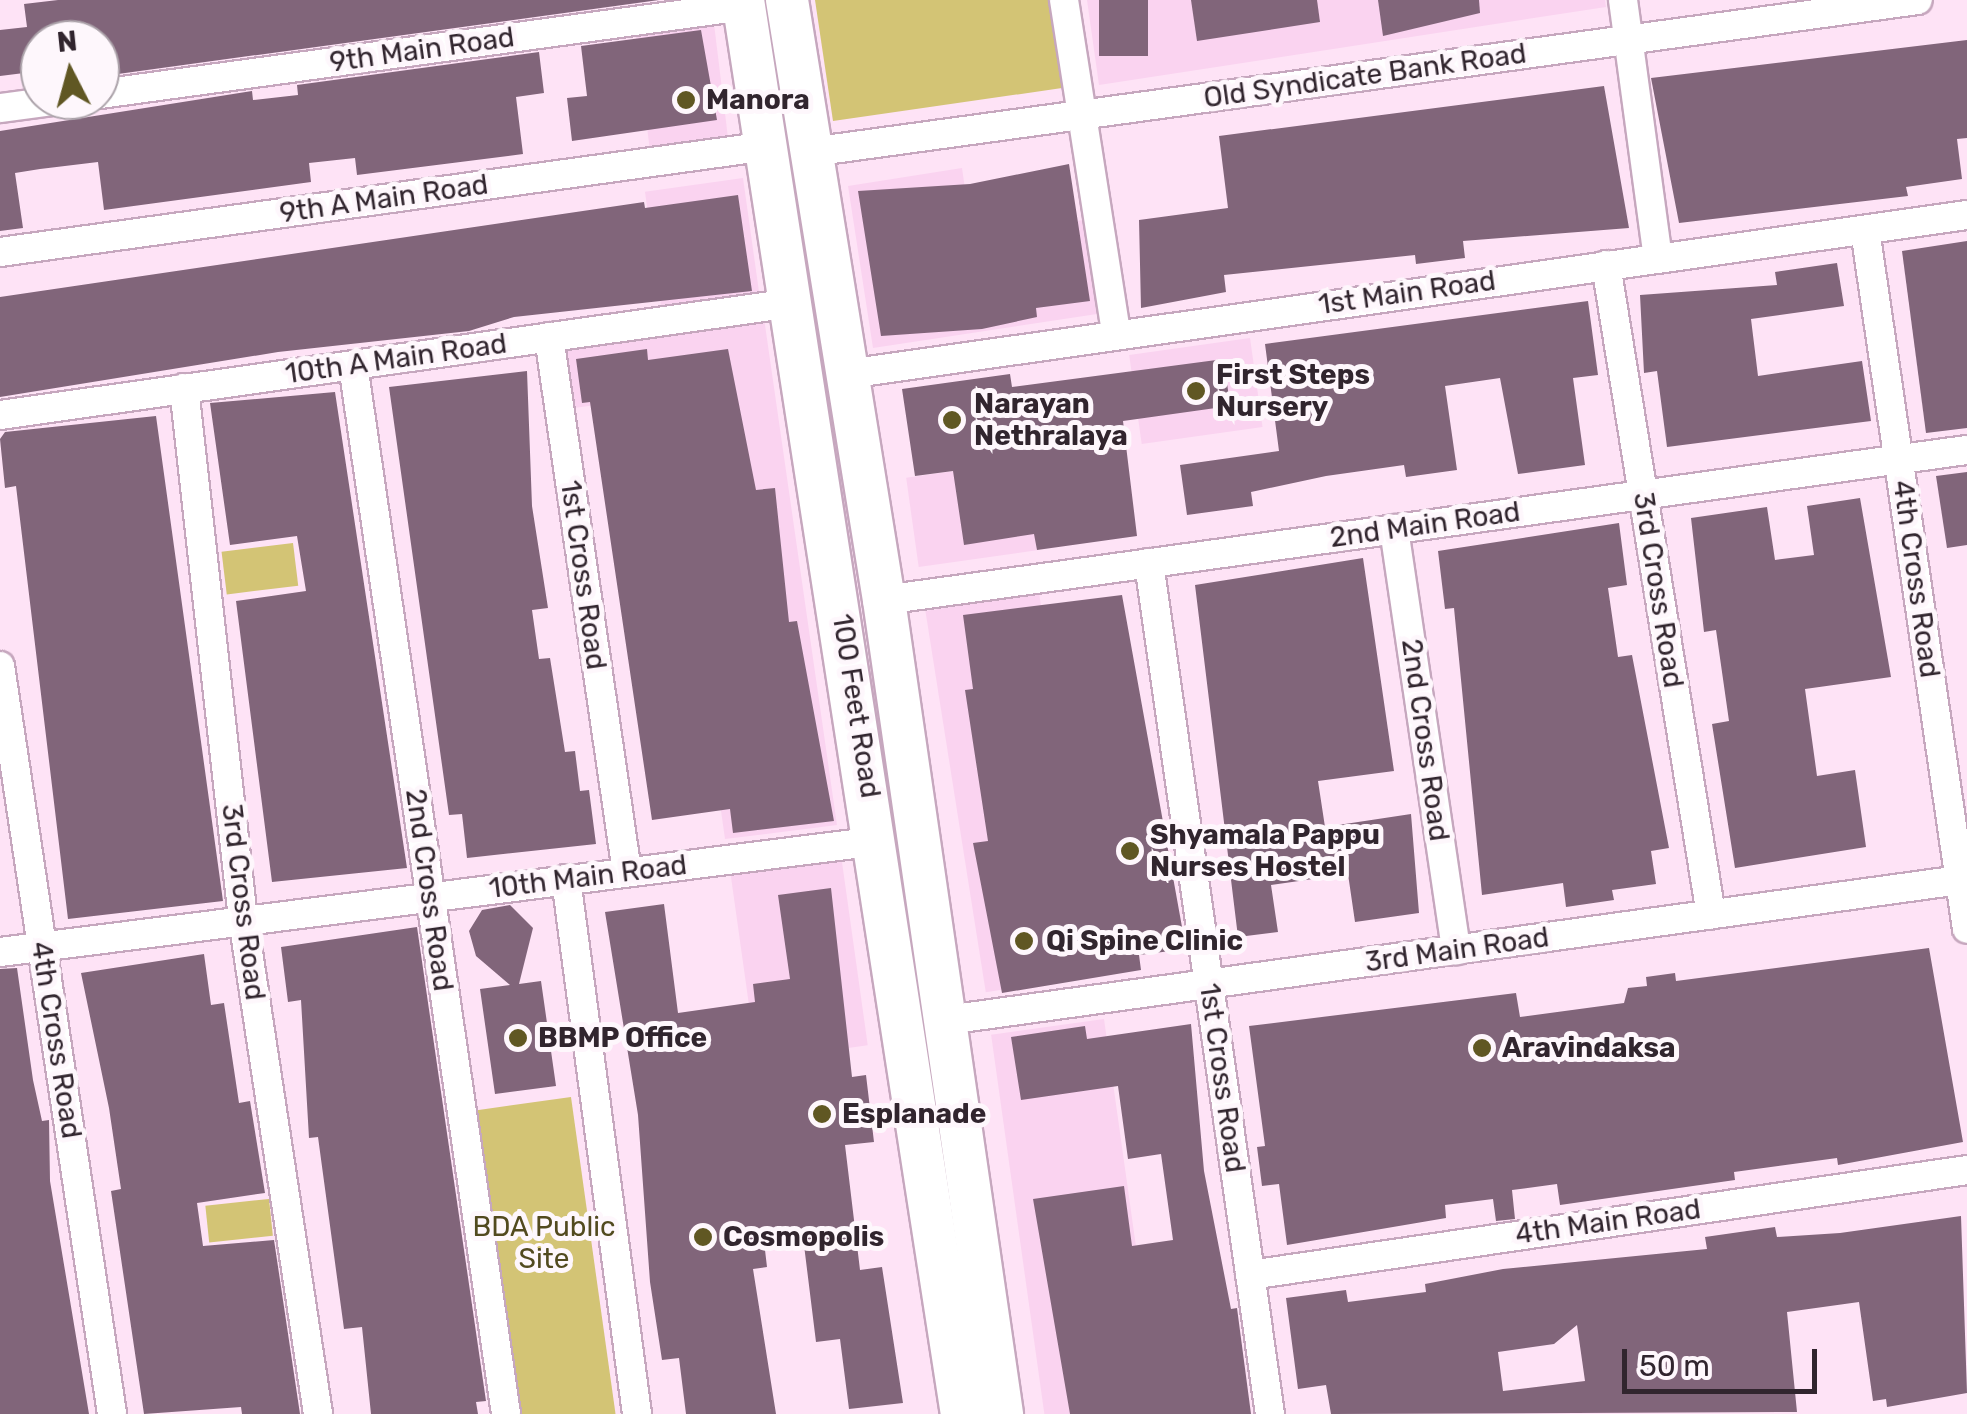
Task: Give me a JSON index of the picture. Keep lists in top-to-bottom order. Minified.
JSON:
{"streets":{"main road":["100 Feet Road"],"street":["9th Main Road","Old Syndicate Bank Road","9th A Main Road","1st Main Road","10th A Main Road","2nd Main Road","1st Cross Road","4th Cross Road","3rd Cross Road","2nd Cross Road","10th Main Road","3rd Main Road","4th Main Road"]},"crossings":[["9th Main Road","100 Feet Road"],["Old Syndicate Bank Road","100 Feet Road"],["9th A Main Road","100 Feet Road"],["1st Main Road","4th Cross Road"],["1st Main Road","3rd Cross Road"],["1st Main Road","100 Feet Road"],["10th A Main Road","1st Cross Road"],["10th A Main Road","3rd Cross Road"],["10th A Main Road","100 Feet Road"],["10th A Main Road","2nd Cross Road"],["2nd Main Road","1st Cross Road"],["2nd Main Road","4th Cross Road"],["2nd Main Road","3rd Cross Road"],["2nd Main Road","100 Feet Road"],["2nd Main Road","2nd Cross Road"],["1st Cross Road","10th Main Road"],["1st Cross Road","3rd Main Road"],["1st Cross Road","4th Main Road"],["4th Cross Road","10th Main Road"],["4th Cross Road","3rd Main Road"],["3rd Cross Road","10th Main Road"],["3rd Cross Road","3rd Main Road"],["100 Feet Road","10th Main Road"],["100 Feet Road","3rd Main Road"],["2nd Cross Road","10th Main Road"],["2nd Cross Road","3rd Main Road"]],"parks":["BDA Public Site"],"places":["Manora","First Steps Nursery","Narayan Nethralaya","Shyamala Pappu Nurses Hostel","Qi Spine Clinic","BBMP Office","Aravindaksa","Esplanade","Cosmopolis"],"scale_bar":"50 m","north":"top"}
